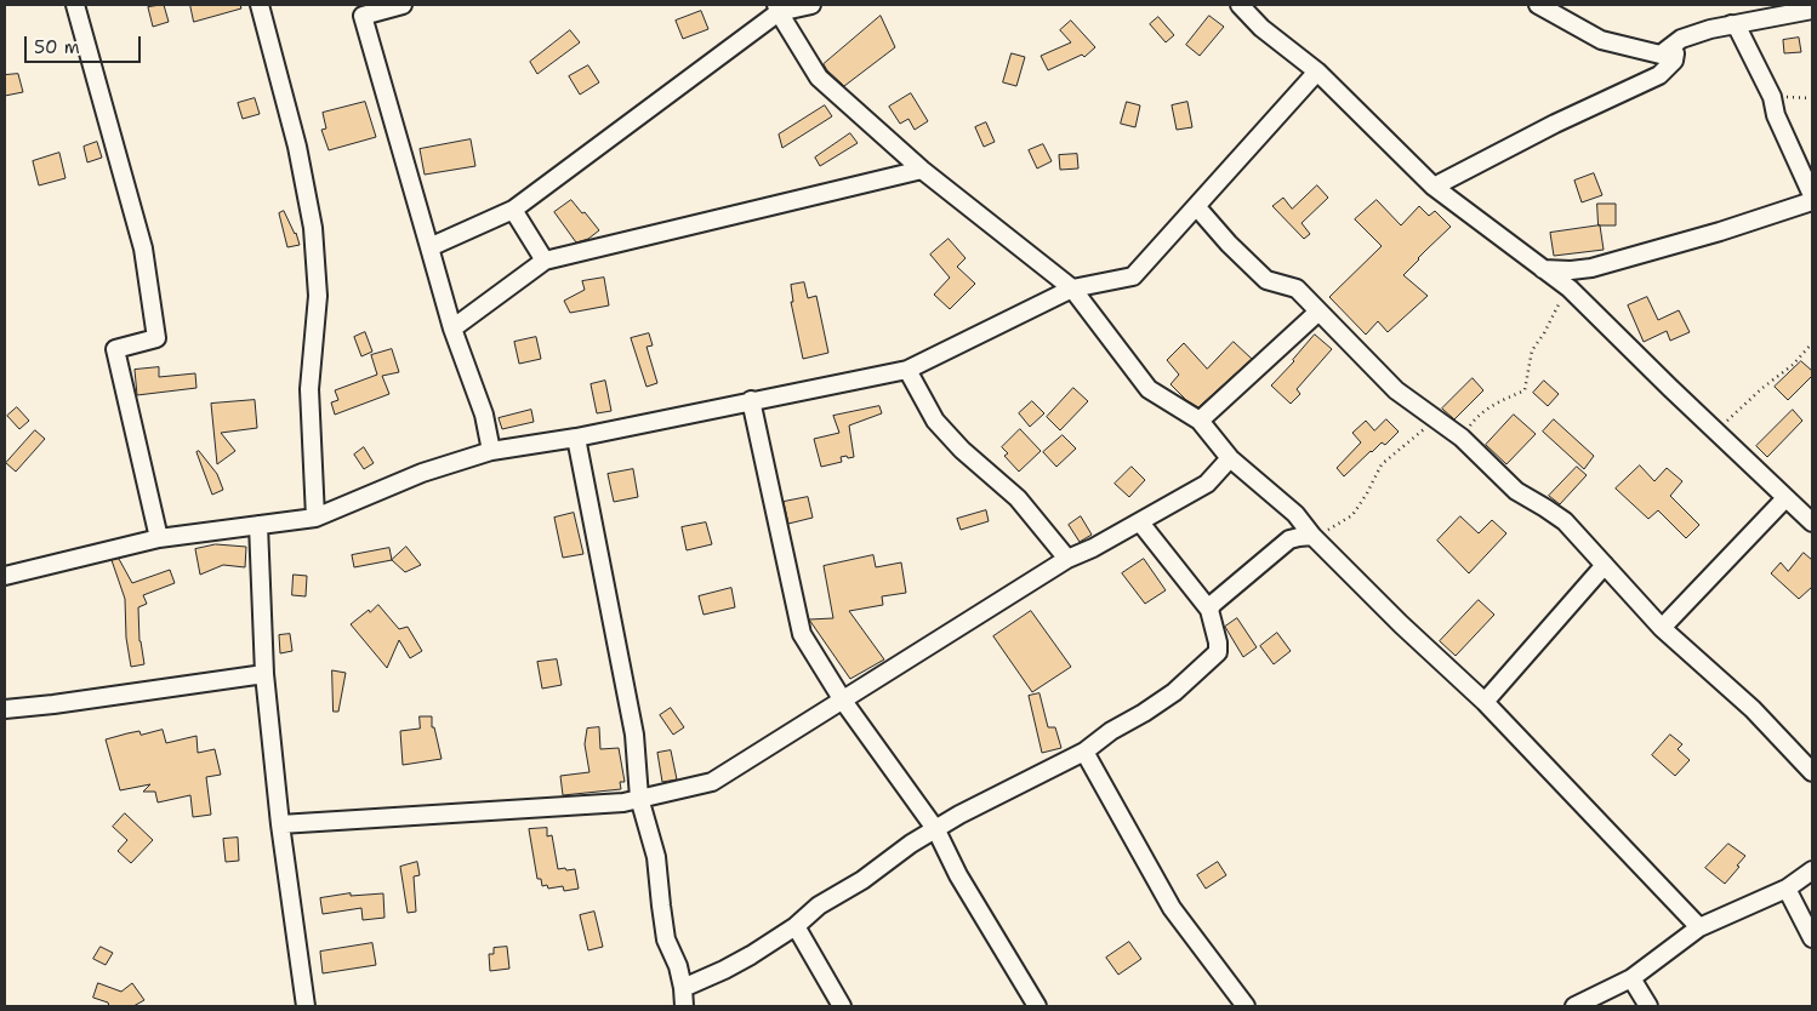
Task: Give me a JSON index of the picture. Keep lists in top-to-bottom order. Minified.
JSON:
{"scale_bar":"50 m"}
